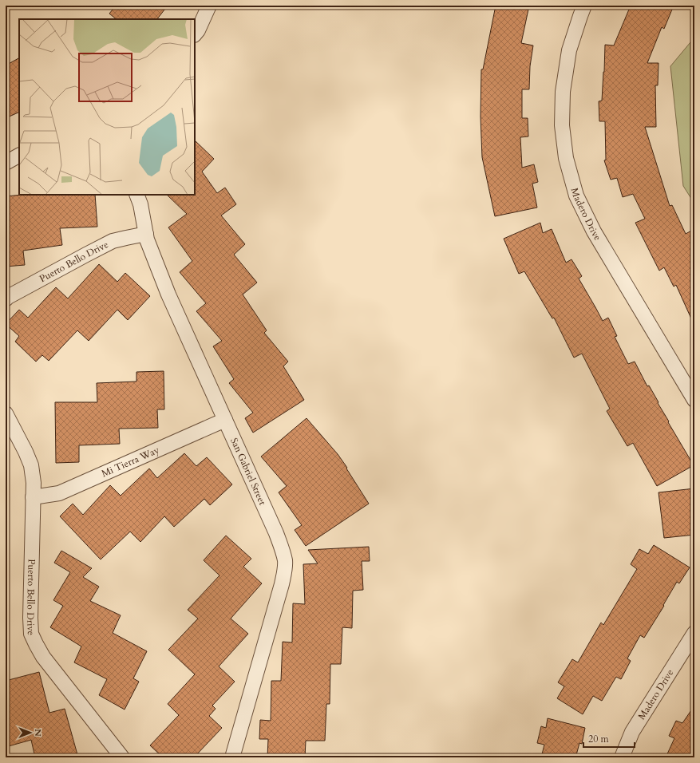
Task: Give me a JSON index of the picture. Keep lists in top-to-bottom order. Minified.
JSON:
{"streets":{"street":["Madero Drive","Puerto Bello Drive","Mi Tierra Way","San Gabriel Street"]},"crossings":[["Puerto Bello Drive","Mi Tierra Way"],["Puerto Bello Drive","San Gabriel Street"],["Mi Tierra Way","San Gabriel Street"]],"scale_bar":"20 m","north":"right"}
